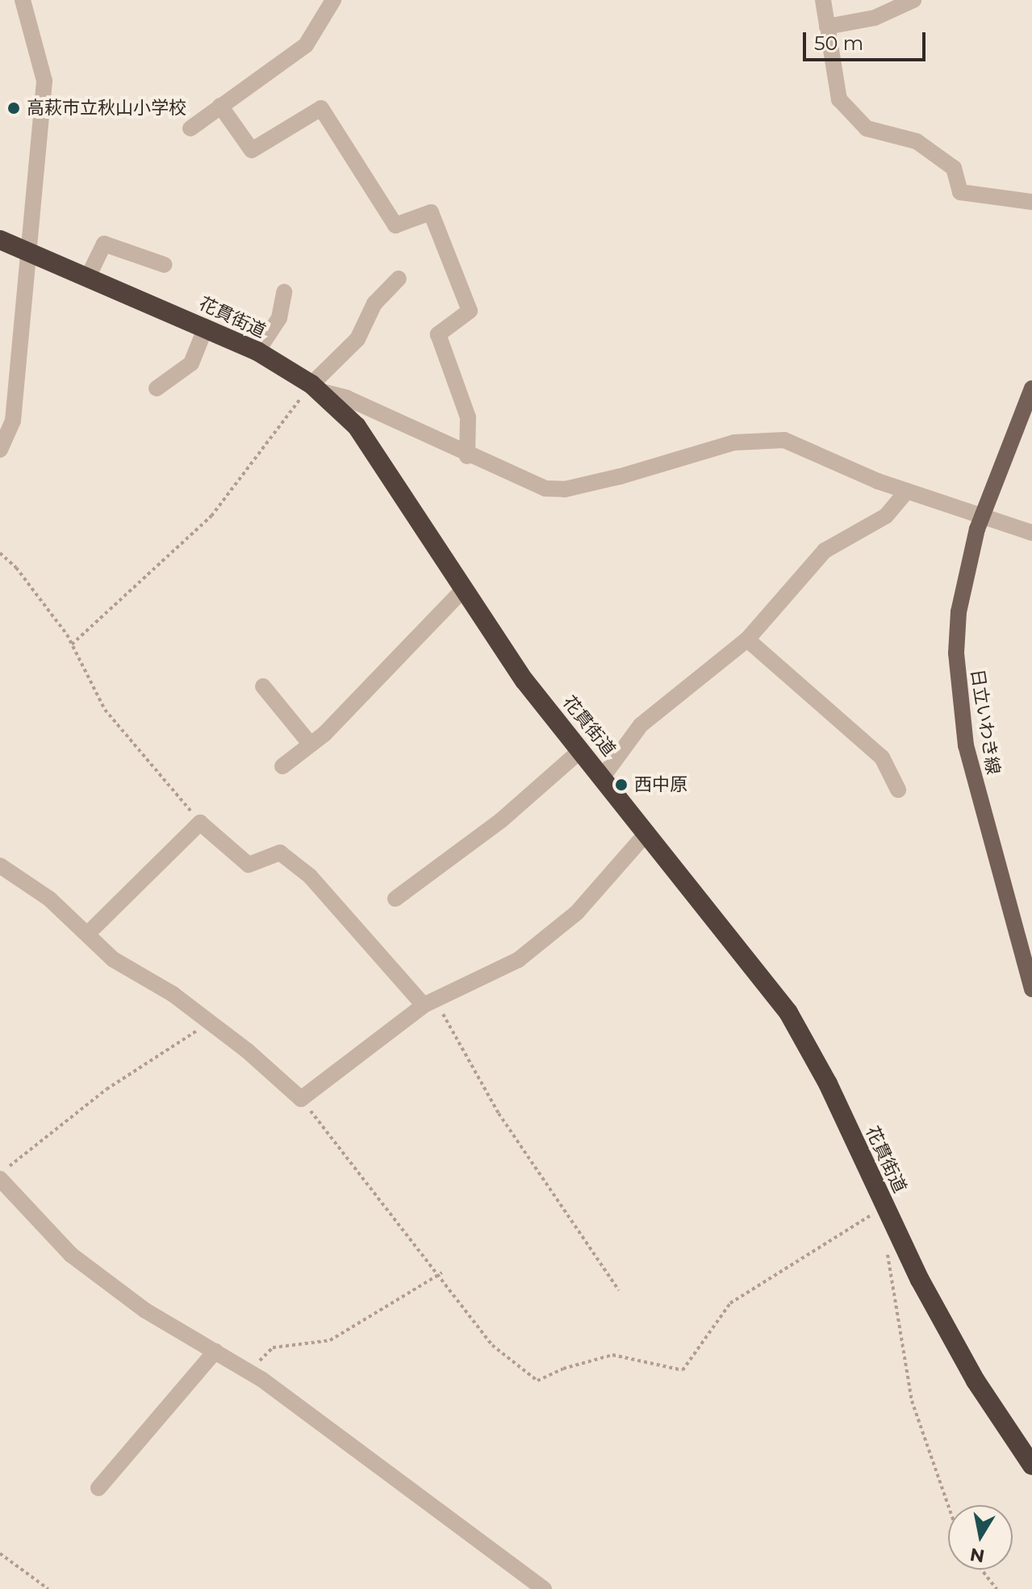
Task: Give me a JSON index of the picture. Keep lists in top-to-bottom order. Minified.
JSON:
{"streets":{"highway":["花貫街道"],"main road":["日立いわき線"]},"places":["高萩市立秋山小学校","西中原"],"scale_bar":"50 m","north":"bottom"}
